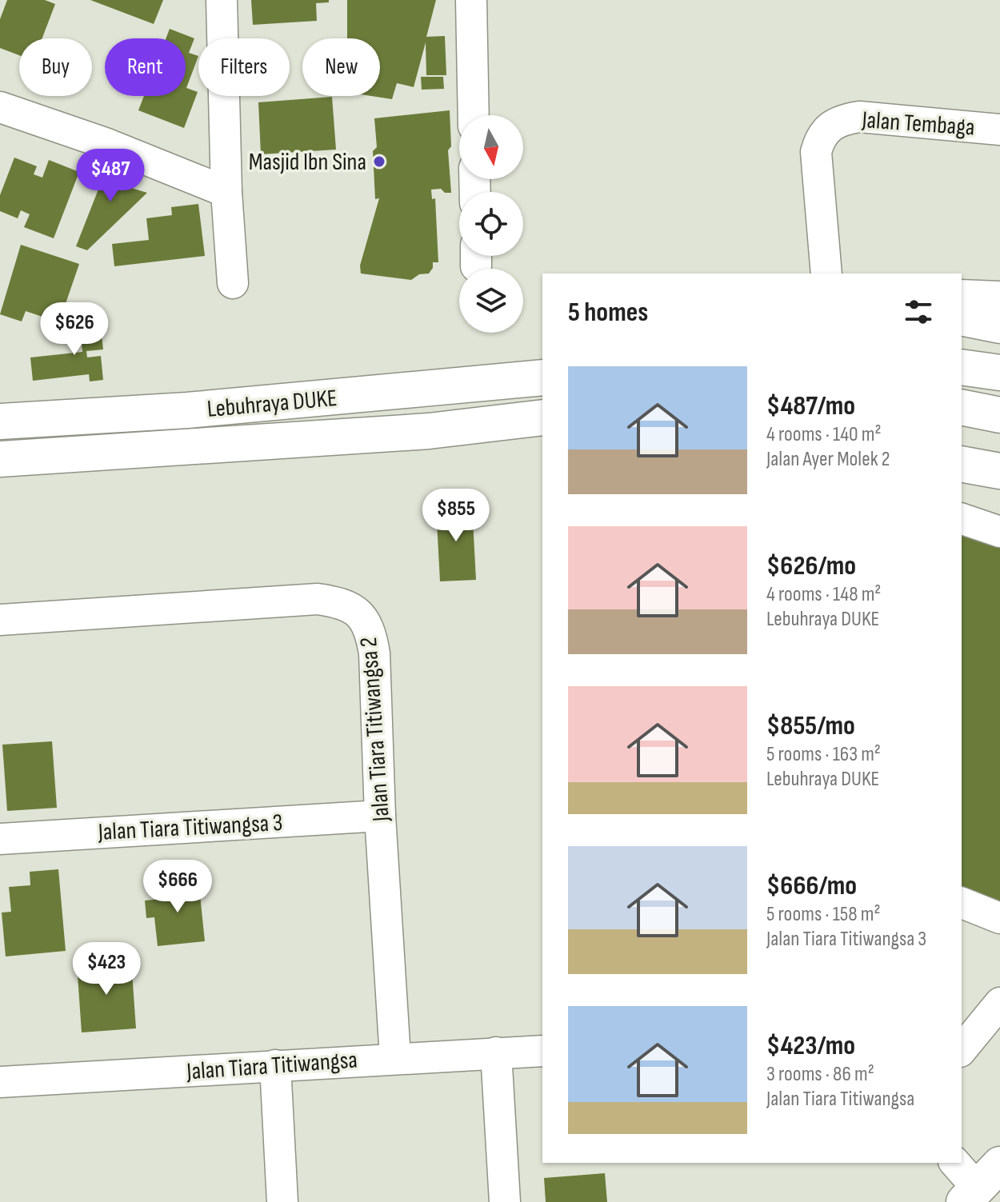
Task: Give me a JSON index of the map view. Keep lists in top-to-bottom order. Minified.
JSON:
{"streets":{"highway":["Lebuhraya DUKE"],"street":["Jalan Tembaga","Jalan Tiara Titiwangsa 2","Jalan Tiara Titiwangsa 3","Jalan Tiara Titiwangsa"]},"crossings":[["Jalan Tiara Titiwangsa 2","Jalan Tiara Titiwangsa 3"],["Jalan Tiara Titiwangsa 2","Jalan Tiara Titiwangsa"]],"places":["Masjid Ibn Sina"],"north":"bottom","page":{"chip":["Buy","Rent","Filters","New"],"price":["$487","$626","$855","$666","$423"],"heading":"5 homes","list":[{"name":"$487/mo","note":"4 rooms · 140 m² · Jalan Ayer Molek 2"},{"name":"$626/mo","note":"4 rooms · 148 m² · Lebuhraya DUKE"},{"name":"$855/mo","note":"5 rooms · 163 m² · Lebuhraya DUKE"},{"name":"$666/mo","note":"5 rooms · 158 m² · Jalan Tiara Titiwangsa 3"},{"name":"$423/mo","note":"3 rooms · 86 m² · Jalan Tiara Titiwangsa"}]}}
